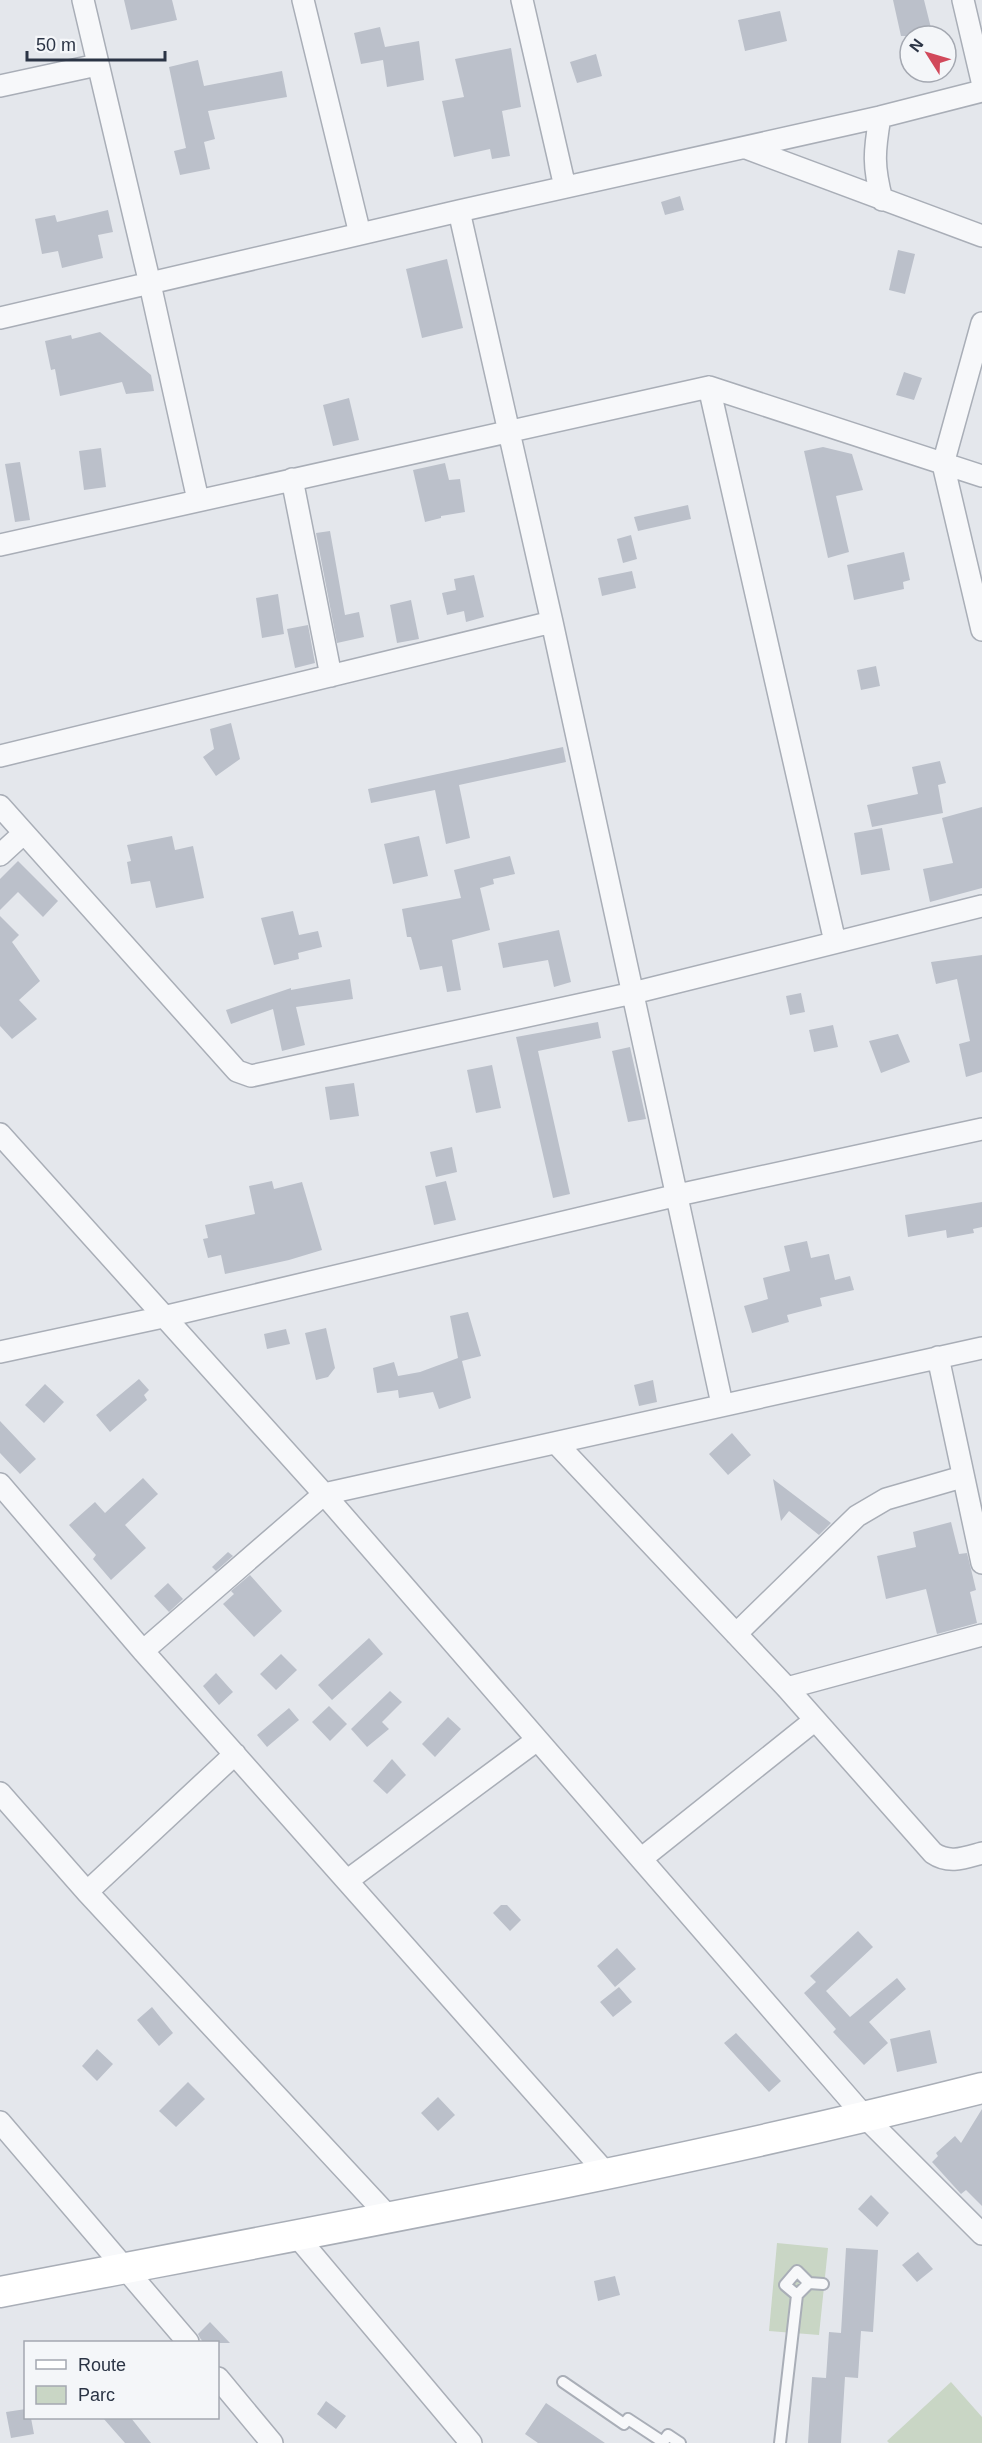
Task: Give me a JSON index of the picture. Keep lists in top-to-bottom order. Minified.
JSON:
{"legend":["Route","Parc"],"scale_bar":"50 m","north":"top left"}
